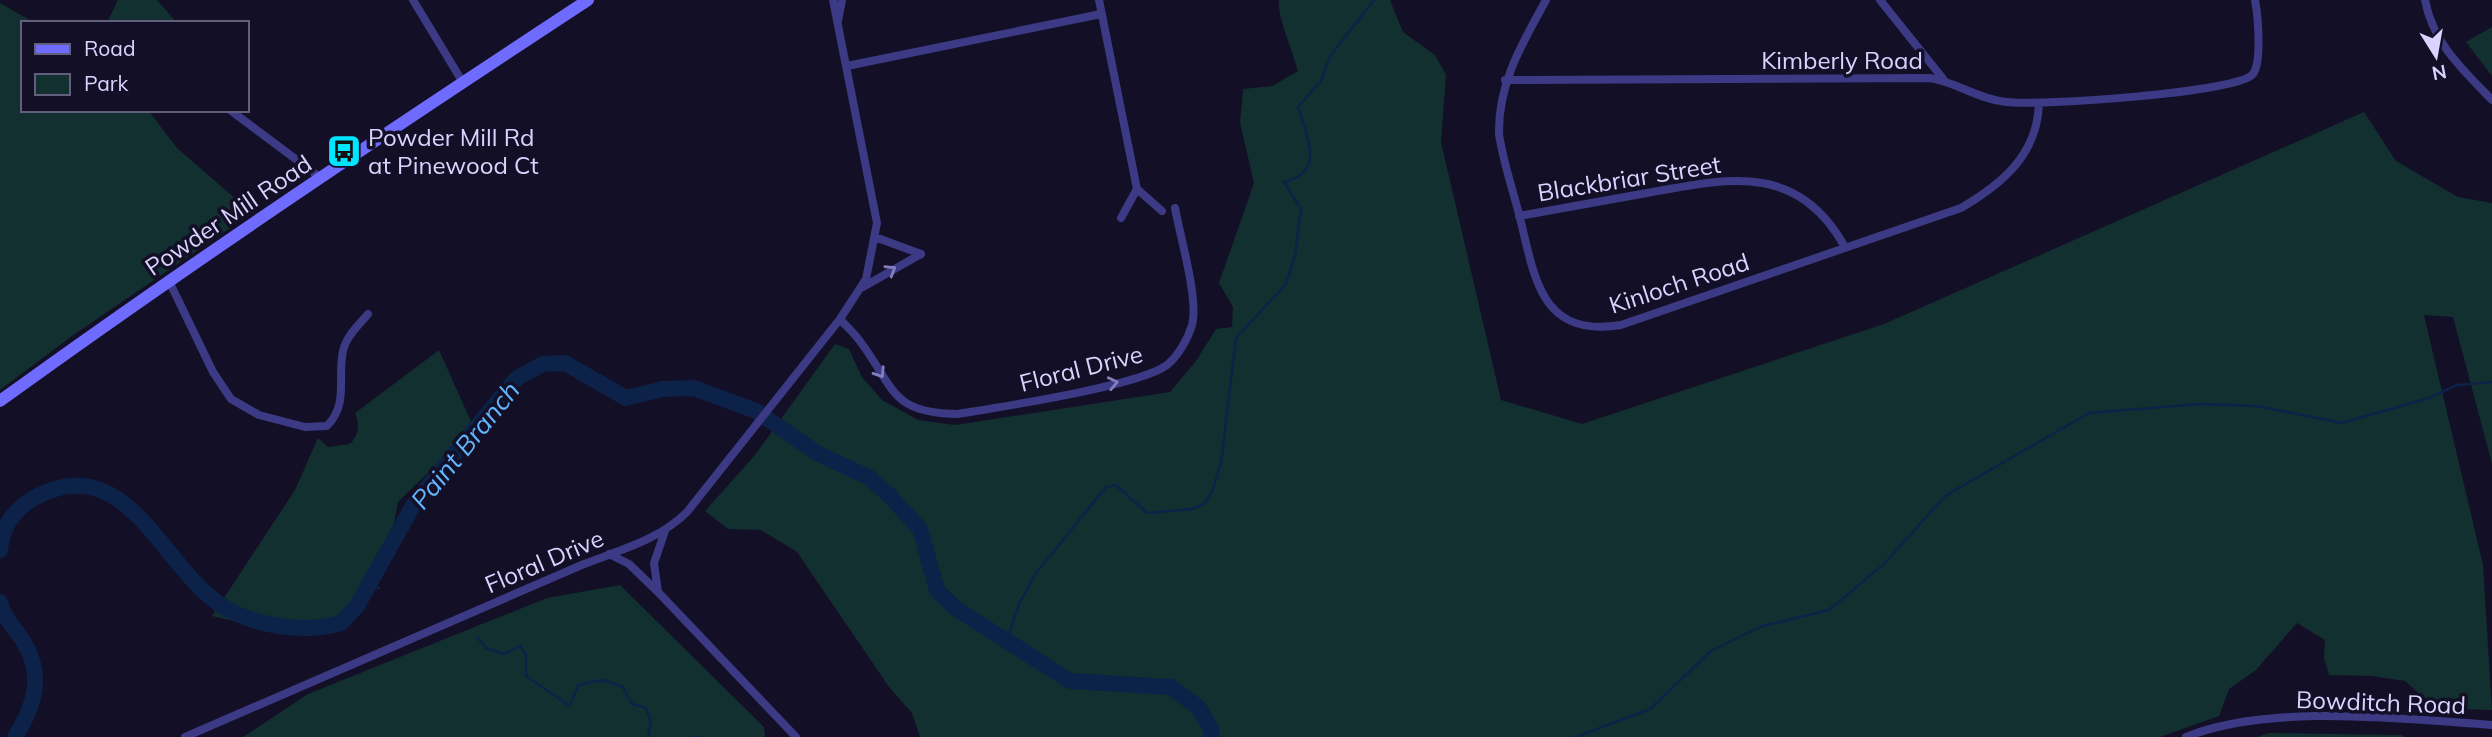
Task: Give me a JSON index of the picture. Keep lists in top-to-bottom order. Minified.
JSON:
{"streets":{"main road":["Powder Mill Road"],"street":["Kimberly Road","Blackbriar Street","Kinloch Road","Floral Drive","Bowditch Road"]},"crossings":[["Kimberly Road","Kinloch Road"],["Blackbriar Street","Kinloch Road"]],"water":["Paint Branch"],"places":{"bus stop":["Powder Mill Rd at Pinewood Ct"]},"legend":["Road","Park"],"north":"bottom"}
